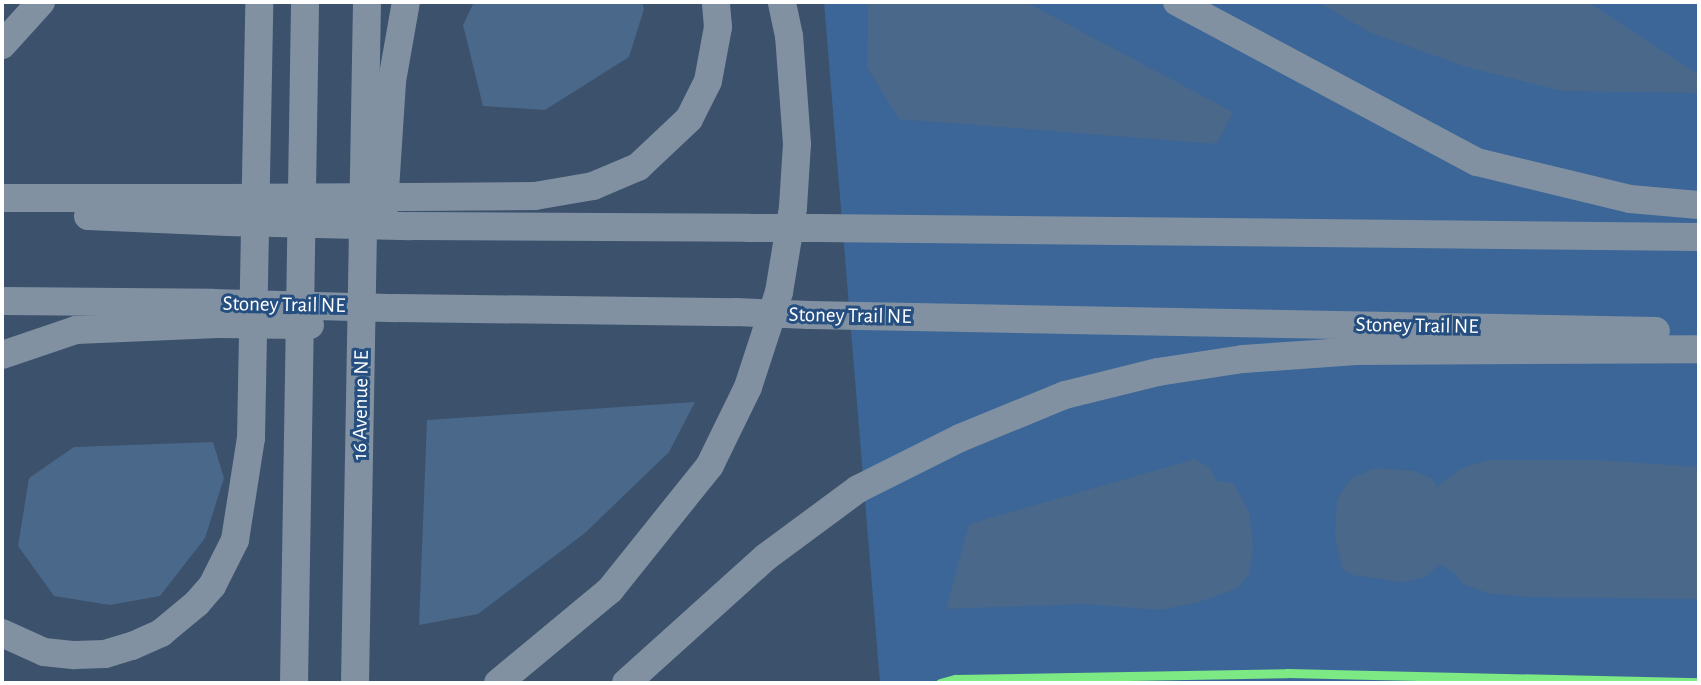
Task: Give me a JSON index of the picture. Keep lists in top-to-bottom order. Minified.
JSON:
{"streets":{"highway":["Stoney Trail NE","16 Avenue NE"]}}
